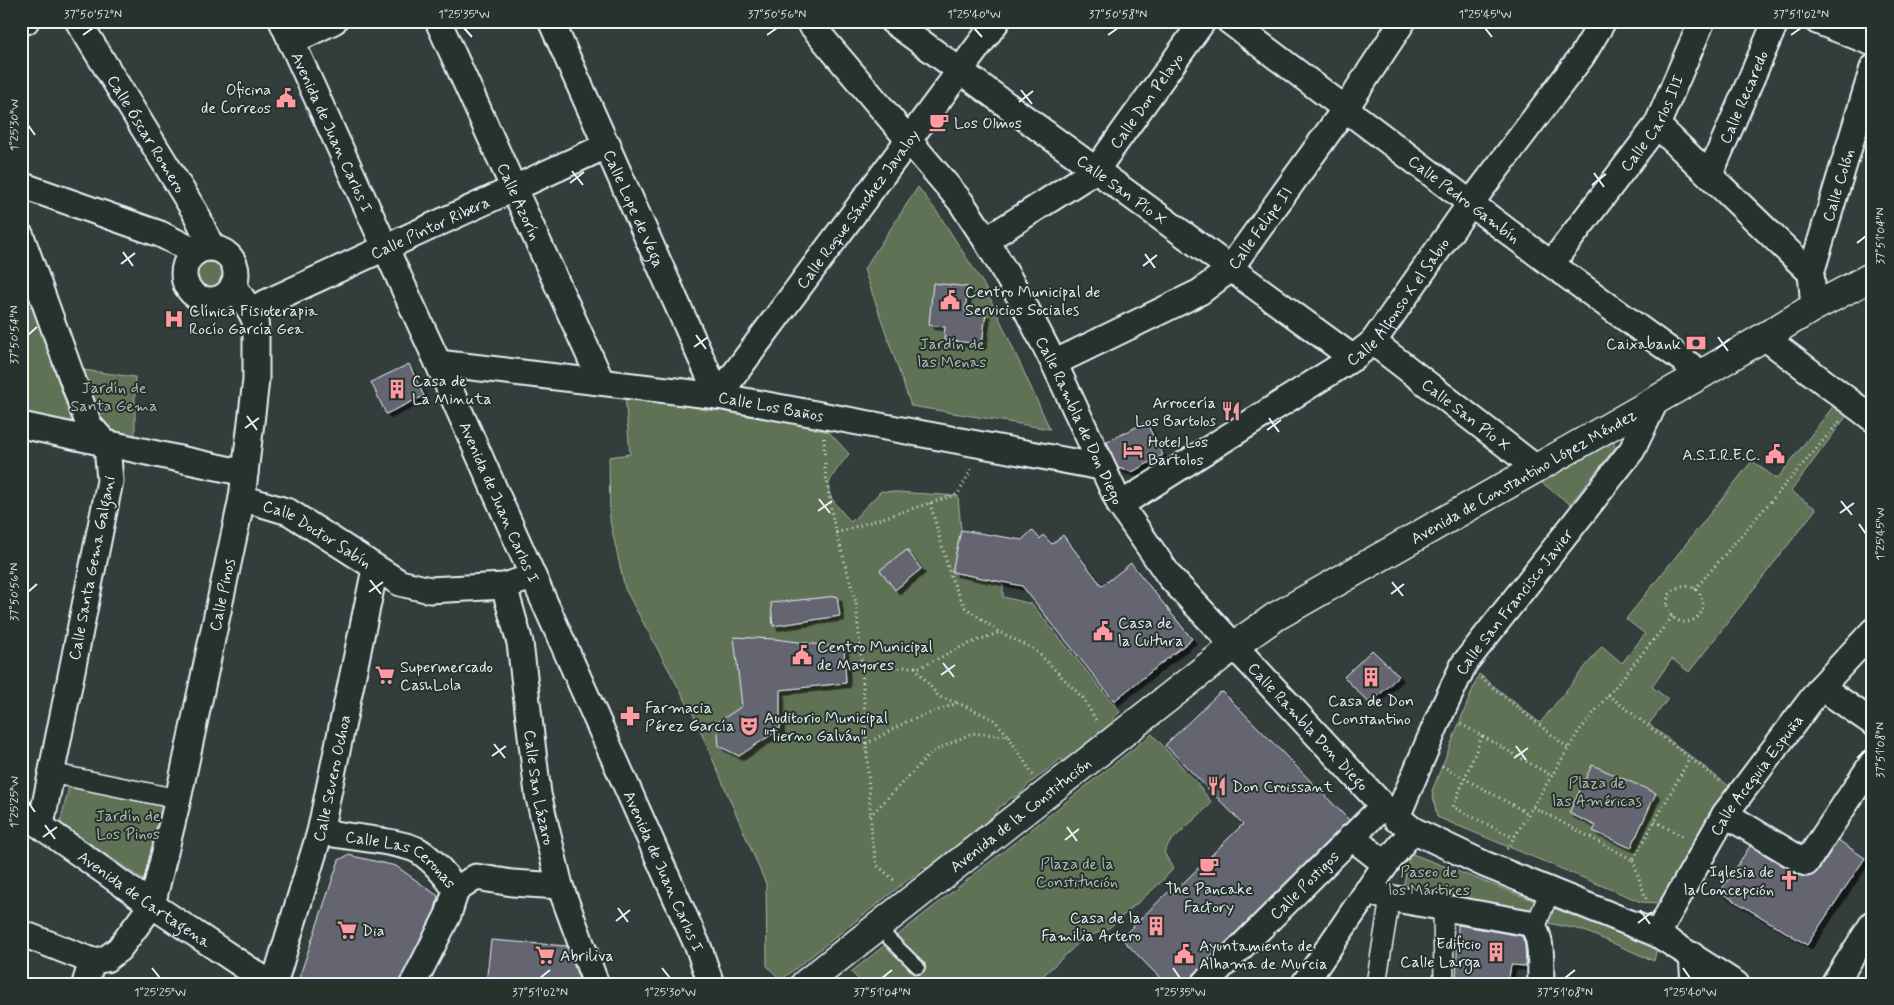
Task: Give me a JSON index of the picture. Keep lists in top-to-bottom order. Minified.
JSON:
{"streets":{"main road":["Avenida de Constantino López Méndez","Avenida de la Constitución"],"street":["Calle Recaredo","Calle Don Pelayo","Calle Carlos III","Avenida de Juan Carlos I","Calle Óscar Romero","Calle Colón","Calle San Pío X","Calle Pedro Gambín","Calle Azorín","Calle Lope de Vega","Calle Roque Sánchez Javaloy","Calle Felipe II","Calle Pintor Ribera","Calle Alfonso X el Sabio","Calle Los Baños","Calle Rambla de Don Diego","Calle Doctor Sabín","Calle Santa Gema Galgani","Calle Pinos","Calle San Francisco Javier","Calle Rambla Don Diego","Calle Acequia Espuña","Calle Severo Ochoa","Calle San Lázaro","Calle Las Ceronas","Calle Postigos","Avenida de Cartagena"]},"crossings":[["Calle Don Pelayo","Calle San Pío X"],["Calle Don Pelayo","Calle Rambla de Don Diego"],["Calle Carlos III","Calle Pedro Gambín"],["Avenida de Juan Carlos I","Calle Pintor Ribera"],["Avenida de Juan Carlos I","Calle Los Baños"],["Avenida de Juan Carlos I","Calle Doctor Sabín"],["Calle Óscar Romero","Calle Pinos"],["Calle San Pío X","Calle Roque Sánchez Javaloy"],["Calle San Pío X","Calle Felipe II"],["Calle San Pío X","Calle Alfonso X el Sabio"],["Calle San Pío X","Avenida de Constantino López Méndez"],["Calle Pedro Gambín","Calle Felipe II"],["Calle Pedro Gambín","Calle Alfonso X el Sabio"],["Calle Pedro Gambín","Avenida de Constantino López Méndez"],["Calle Azorín","Calle Pintor Ribera"],["Calle Azorín","Calle Los Baños"],["Calle Lope de Vega","Calle Roque Sánchez Javaloy"],["Calle Lope de Vega","Calle Pintor Ribera"],["Calle Lope de Vega","Calle Los Baños"],["Calle Roque Sánchez Javaloy","Calle Los Baños"],["Calle Roque Sánchez Javaloy","Calle Rambla de Don Diego"],["Calle Felipe II","Calle Rambla de Don Diego"],["Calle Pintor Ribera","Calle Pinos"],["Calle Alfonso X el Sabio","Calle Rambla de Don Diego"],["Calle Los Baños","Calle Rambla de Don Diego"],["Calle Rambla de Don Diego","Avenida de Constantino López Méndez"],["Calle Rambla de Don Diego","Calle Rambla Don Diego"],["Calle Rambla de Don Diego","Avenida de la Constitución"],["Avenida de Constantino López Méndez","Calle San Francisco Javier"],["Avenida de Constantino López Méndez","Calle Rambla Don Diego"],["Avenida de Constantino López Méndez","Avenida de la Constitución"],["Calle Doctor Sabín","Calle Pinos"],["Calle Doctor Sabín","Calle Severo Ochoa"],["Calle Doctor Sabín","Calle San Lázaro"],["Calle Santa Gema Galgani","Avenida de Cartagena"],["Calle Pinos","Avenida de Cartagena"],["Calle San Francisco Javier","Calle Rambla Don Diego"],["Calle San Francisco Javier","Calle Postigos"],["Calle Rambla Don Diego","Avenida de la Constitución"],["Calle Rambla Don Diego","Calle Postigos"],["Calle Severo Ochoa","Calle Las Ceronas"],["Calle Severo Ochoa","Avenida de Cartagena"],["Calle San Lázaro","Calle Las Ceronas"]],"parks":["Jardín de las Menas","Jardín de Santa Gema","Plaza de las Américas","Jardín de Los Pinos","Plaza de la Constitución","Paseo de los Mártires"],"places":{"public building":["Oficina de Correos","Centro Municipal de Servicios Sociales","A.S.I.R.E.C.","Casa de la Cultura","Centro Municipal de Mayores","Ayuntamiento de Alhama de Murcia"],"cafe":["Los Olmos","The Pancake Factory"],"hospital":["Clínica Fisioterapia Rocío García Gea"],"bank":["Caixabank"],"building":["Casa de La Minuta","Casa de Don Constantino","Casa de la Familia Artero","Edificio Calle Larga"],"restaurant":["Arrocería Los Bartolos","Don Croissant"],"hotel":["Hotel Los Bartolos"],"supermarket":["Supermercado CashLola","Dia","Abriliva"],"pharmacy":["Farmacia Pérez García"],"theatre":["Auditorio Municipal \"Tierno Galván\""],"church":["Iglesia de la Concepción"]},"coordinates":["37°50'52\"N","1°25'35\"W","37°50'56\"N","1°25'40\"W","37°50'58\"N","1°25'45\"W","37°51'02\"N","1°25'30\"W","37°51'04\"N","37°50'54\"N","37°51'08\"N","1°25'25\"W"]}
